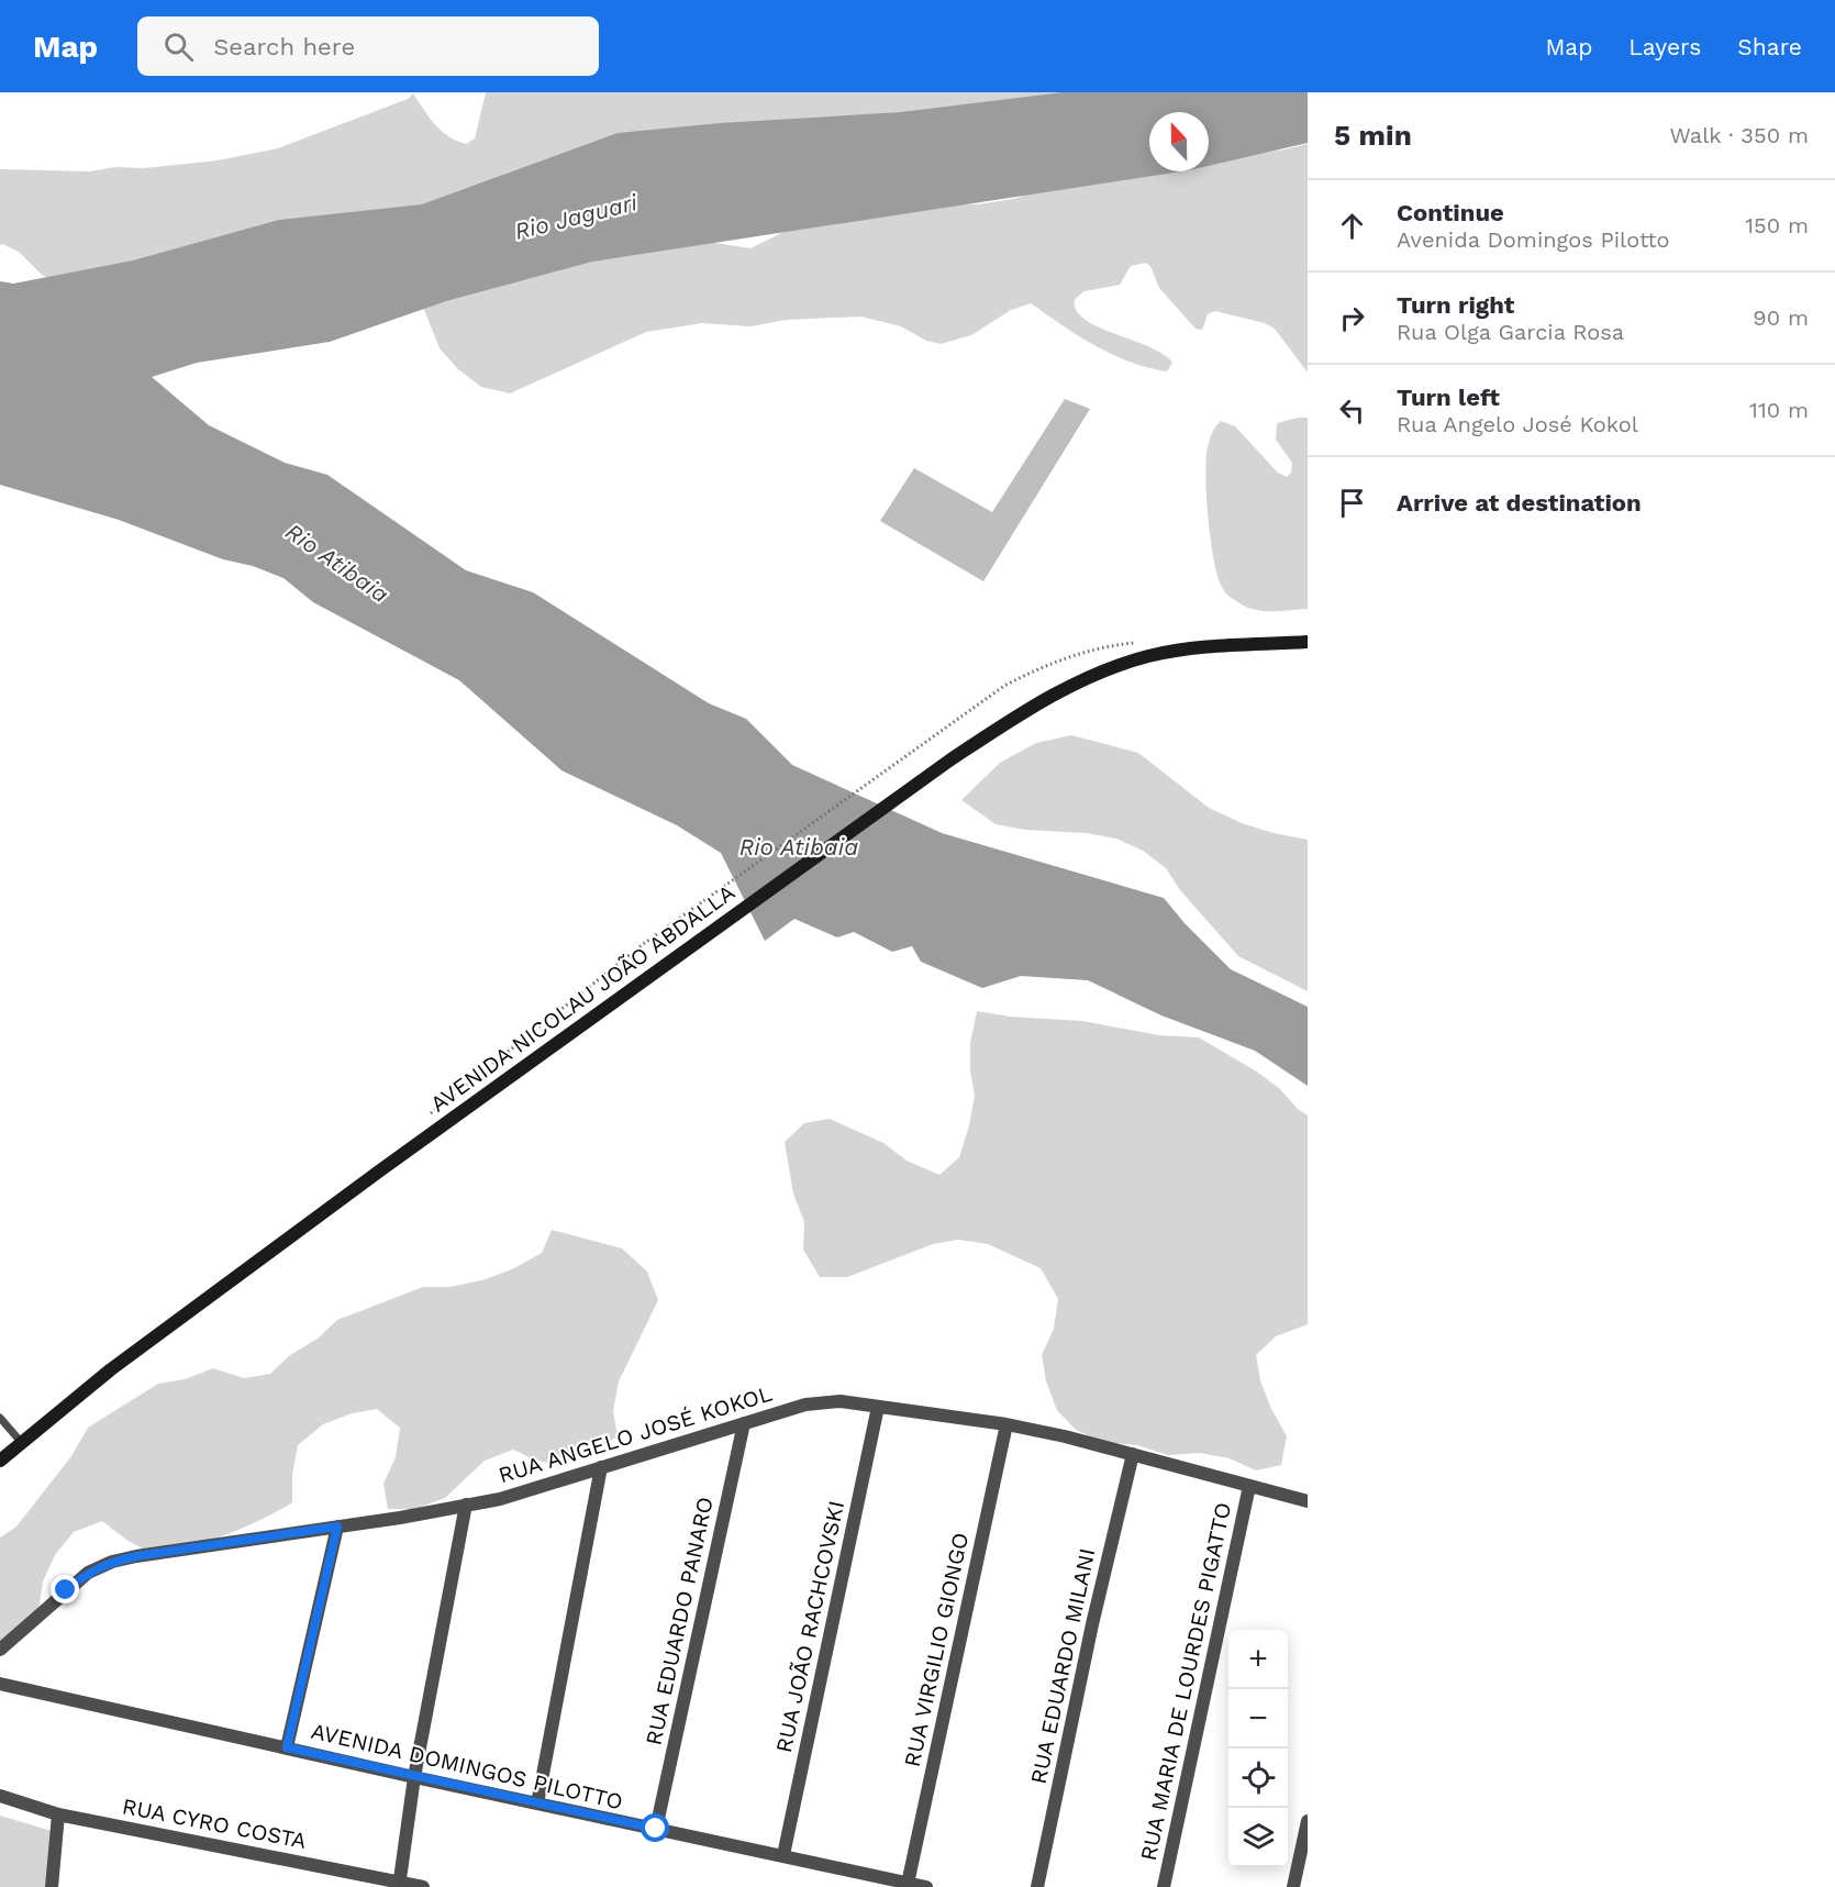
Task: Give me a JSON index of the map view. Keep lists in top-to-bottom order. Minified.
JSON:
{"streets":{"main road":["AVENIDA NICOLAU JOÃO ABDALLA"],"street":["RUA ANGELO JOSÉ KOKOL","RUA EDUARDO PANARO","RUA JOÃO RACHCOVSKI","RUA VIRGILIO GIONGO","RUA EDUARDO MILANI","RUA MARIA DE LOURDES PIGATTO","AVENIDA DOMINGOS PILOTTO","RUA CYRO COSTA"]},"crossings":[["RUA ANGELO JOSÉ KOKOL","RUA EDUARDO PANARO"],["RUA ANGELO JOSÉ KOKOL","RUA JOÃO RACHCOVSKI"],["RUA ANGELO JOSÉ KOKOL","RUA VIRGILIO GIONGO"],["RUA ANGELO JOSÉ KOKOL","RUA EDUARDO MILANI"],["RUA ANGELO JOSÉ KOKOL","RUA MARIA DE LOURDES PIGATTO"],["RUA EDUARDO PANARO","AVENIDA DOMINGOS PILOTTO"],["RUA JOÃO RACHCOVSKI","AVENIDA DOMINGOS PILOTTO"],["RUA VIRGILIO GIONGO","AVENIDA DOMINGOS PILOTTO"]],"water":["Rio Jaguari","Rio Atibaia"],"north":"top","page":{"header":"Map","search":"Search here","nav":["Map","Layers","Share"],"heading":["5 min","Walk · 350 m"],"list":[["Continue","Avenida Domingos Pilotto","150 m"],["Turn right","Rua Olga Garcia Rosa","90 m"],["Turn left","Rua Angelo José Kokol","110 m"],"Arrive at destination"],"map_buttons":["+","−"]}}
